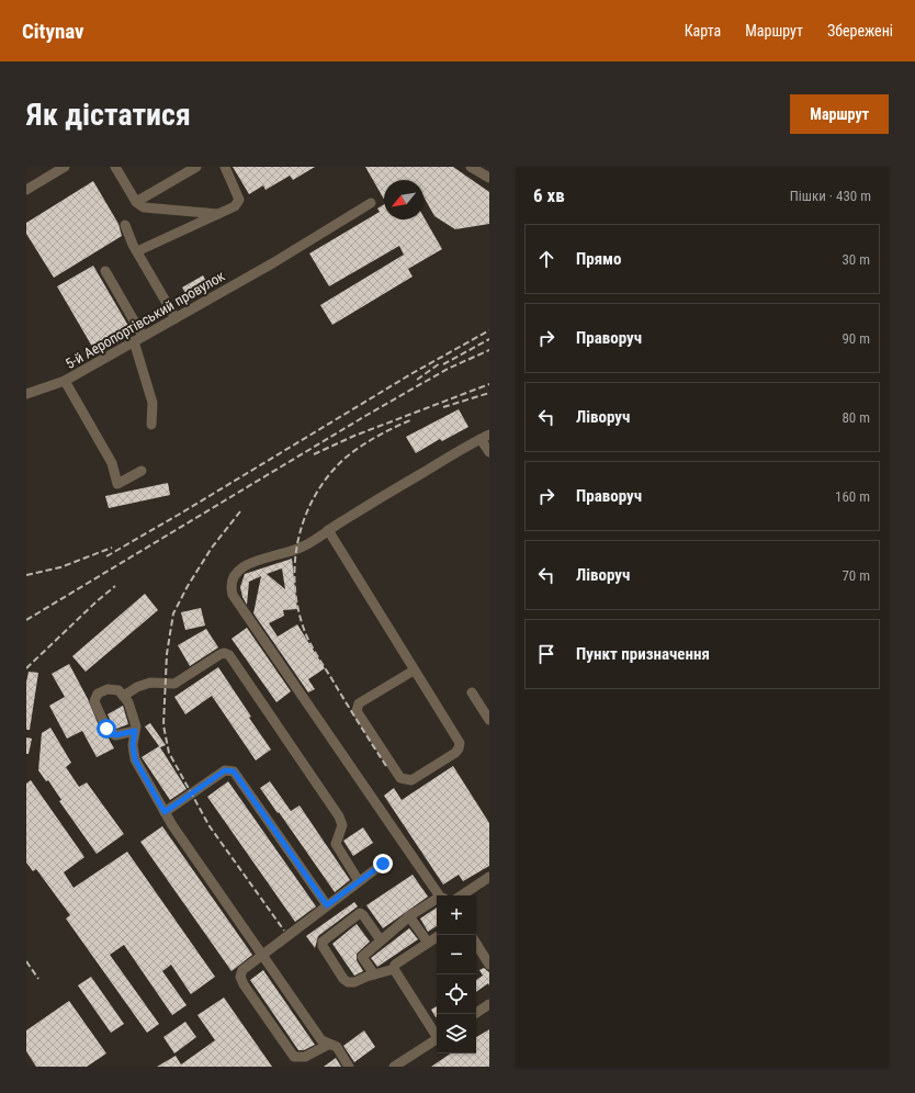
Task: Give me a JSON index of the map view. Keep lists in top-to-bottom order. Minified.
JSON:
{"streets":{"street":["5-й Аеропортівський провулок"]},"north":"bottom left","page":{"header":"Citynav","nav":["Карта","Маршрут","Збережені"],"buttons":"Маршрут","title":"Як дістатися","heading":["6 хв","Пішки · 430 m"],"list":[["Прямо","30 m"],["Праворуч","90 m"],["Ліворуч","80 m"],["Праворуч","160 m"],["Ліворуч","70 m"],"Пункт призначення"],"map_buttons":["+","−"]}}
